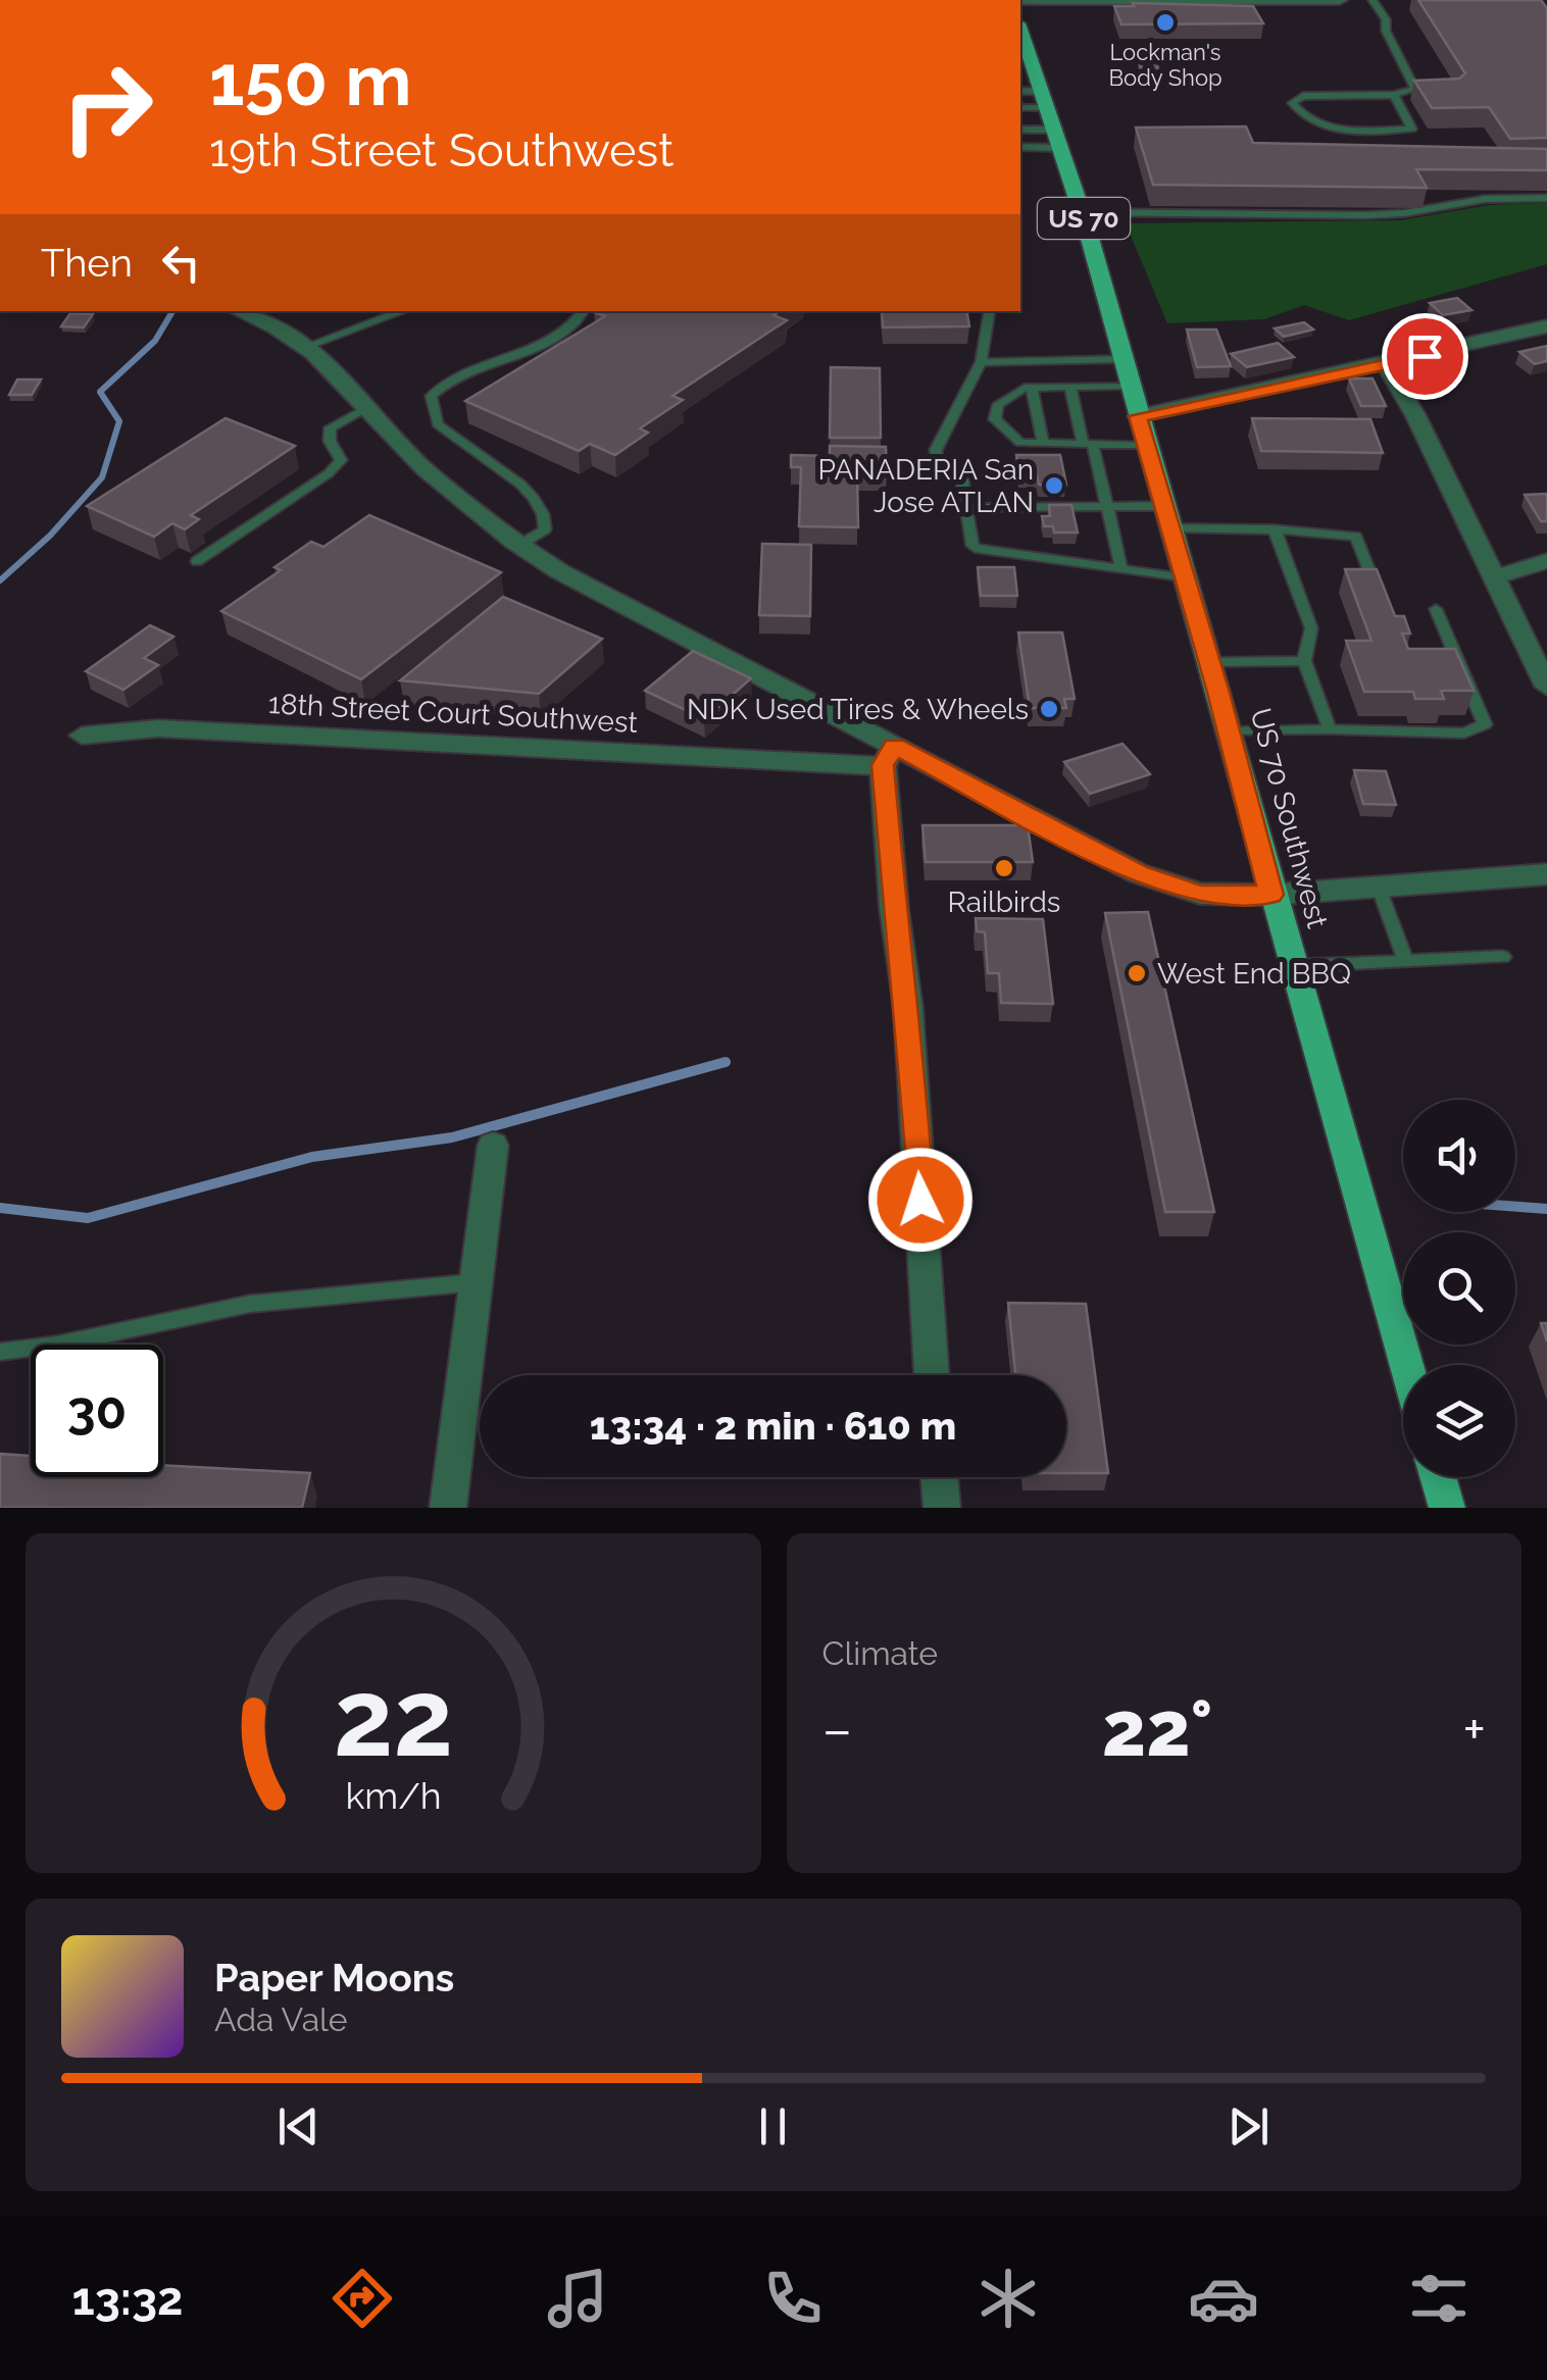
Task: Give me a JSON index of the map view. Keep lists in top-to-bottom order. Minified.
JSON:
{"streets":{"main road":["US 70","US 70 Southwest"],"street":["18th Street Court Southwest"]},"crossings":[["US 70","US 70 Southwest"]],"places":["Lockman's Body Shop","PANADERIA San Jose ATLAN","NDK Used Tires & Wheels","Railbirds","West End BBQ"],"page":{"turn":["150 m","19th Street Southwest"],"then":"Then","limit":"30","trip":"13:34 · 2 min · 610 m","tile":"Climate","heat":["−","22°","+"],"song":["Paper Moons","Ada Vale"],"tabs":"13:32","gauge":["22","km/h"]}}
